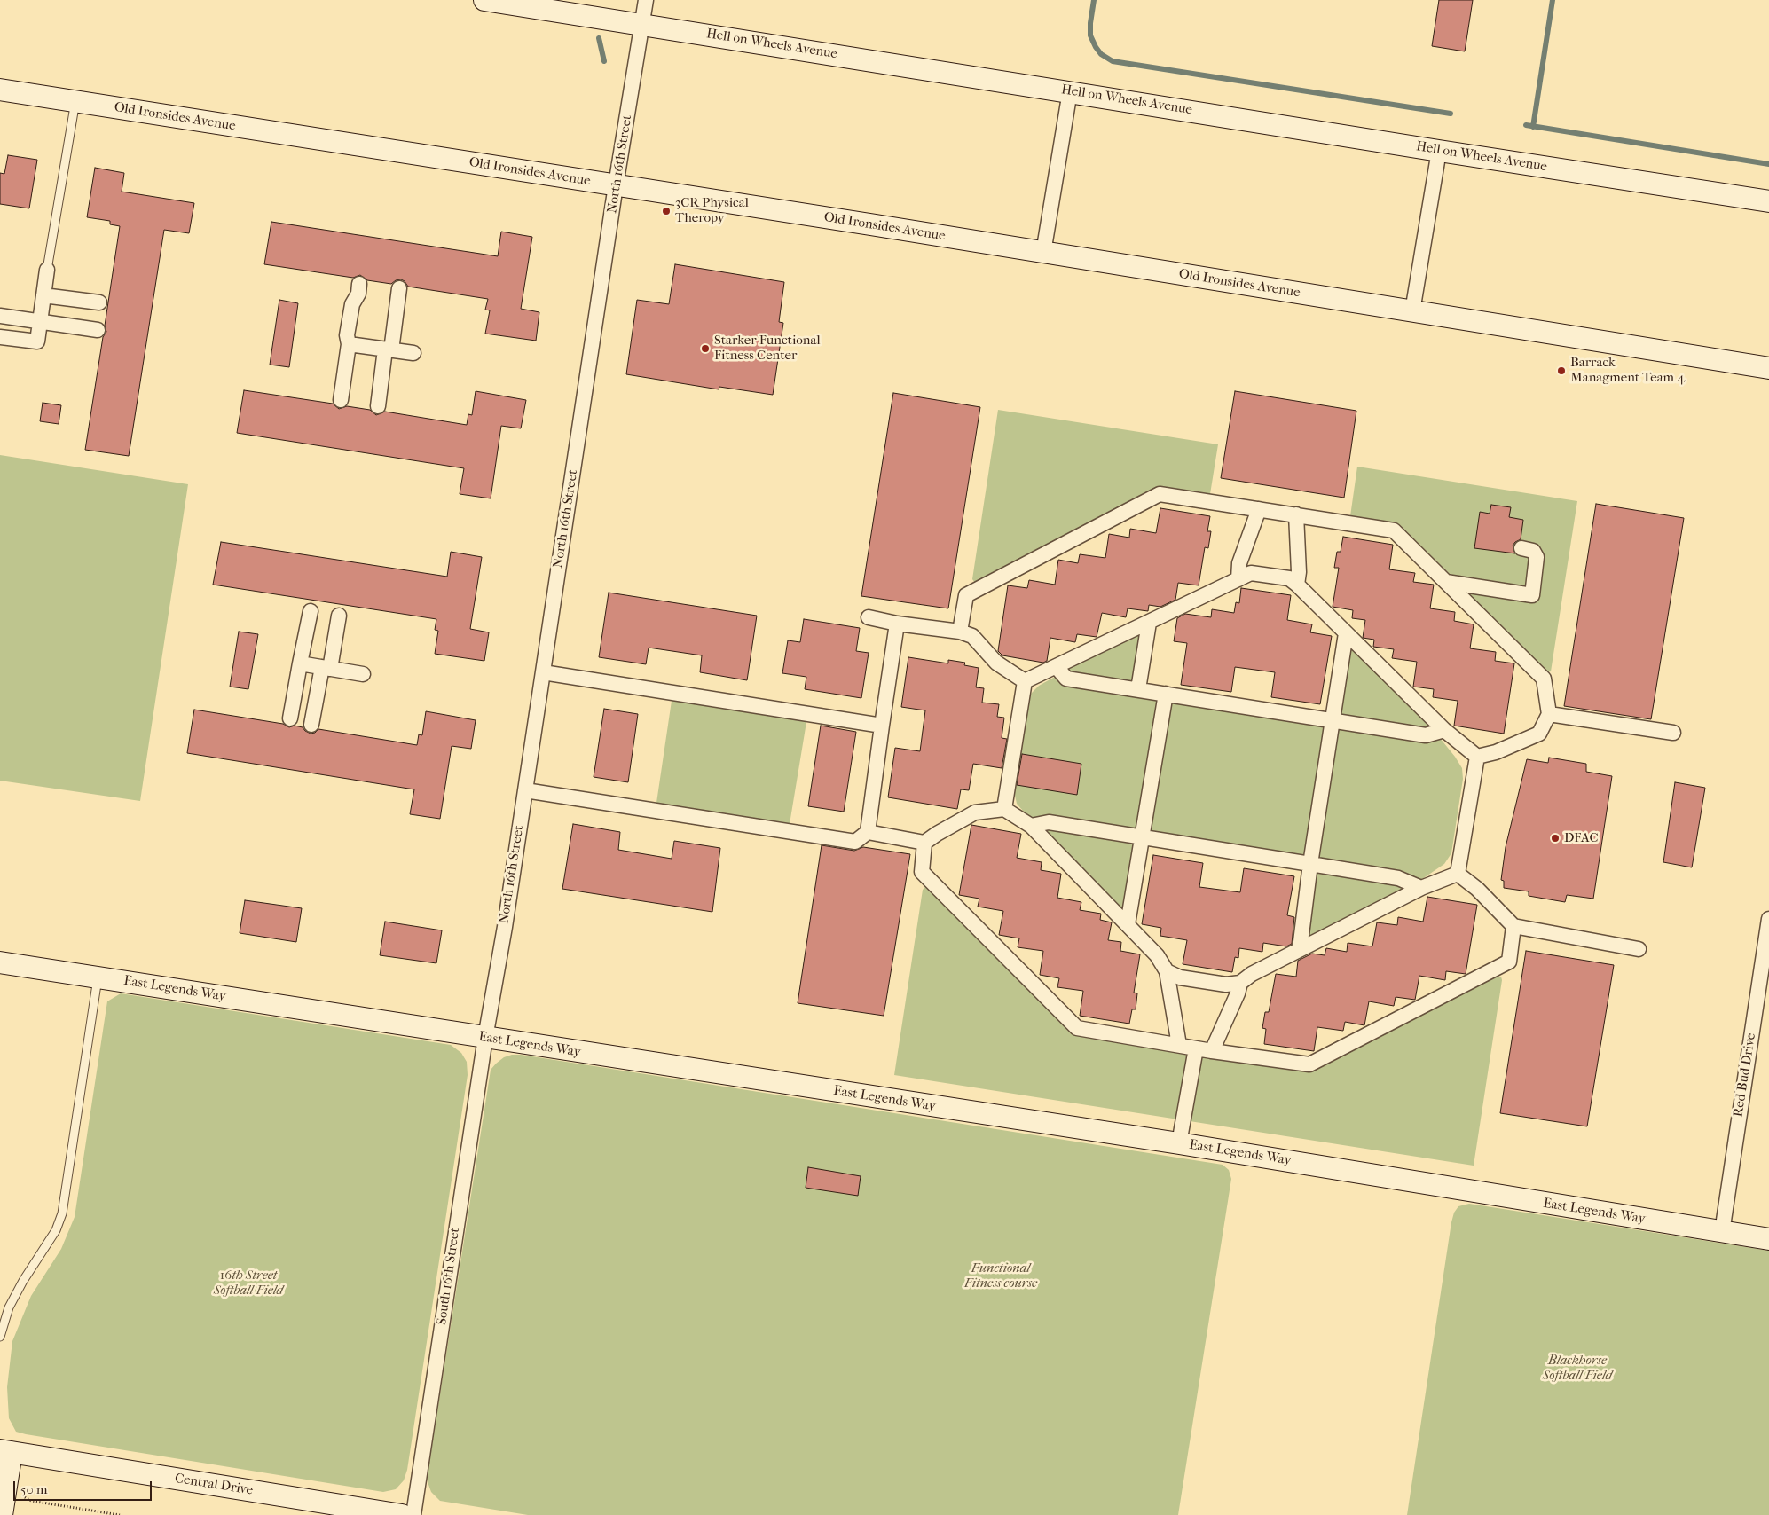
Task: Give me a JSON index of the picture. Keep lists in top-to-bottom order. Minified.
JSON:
{"streets":{"street":["Hell on Wheels Avenue","Old Ironsides Avenue","North 16th Street","East Legends Way","Red Bud Drive","South 16th Street","Central Drive"]},"crossings":[["Hell on Wheels Avenue","North 16th Street"],["Old Ironsides Avenue","North 16th Street"],["North 16th Street","East Legends Way"],["North 16th Street","South 16th Street"],["East Legends Way","Red Bud Drive"],["East Legends Way","South 16th Street"]],"parks":["Functional Fitness course","16th Street Softball Field","Blackhorse Softball Field"],"places":["3CR Physical Theropy","Starker Functional Fitness Center","Barrack Managment Team 4","DFAC"],"scale_bar":"50 m"}
